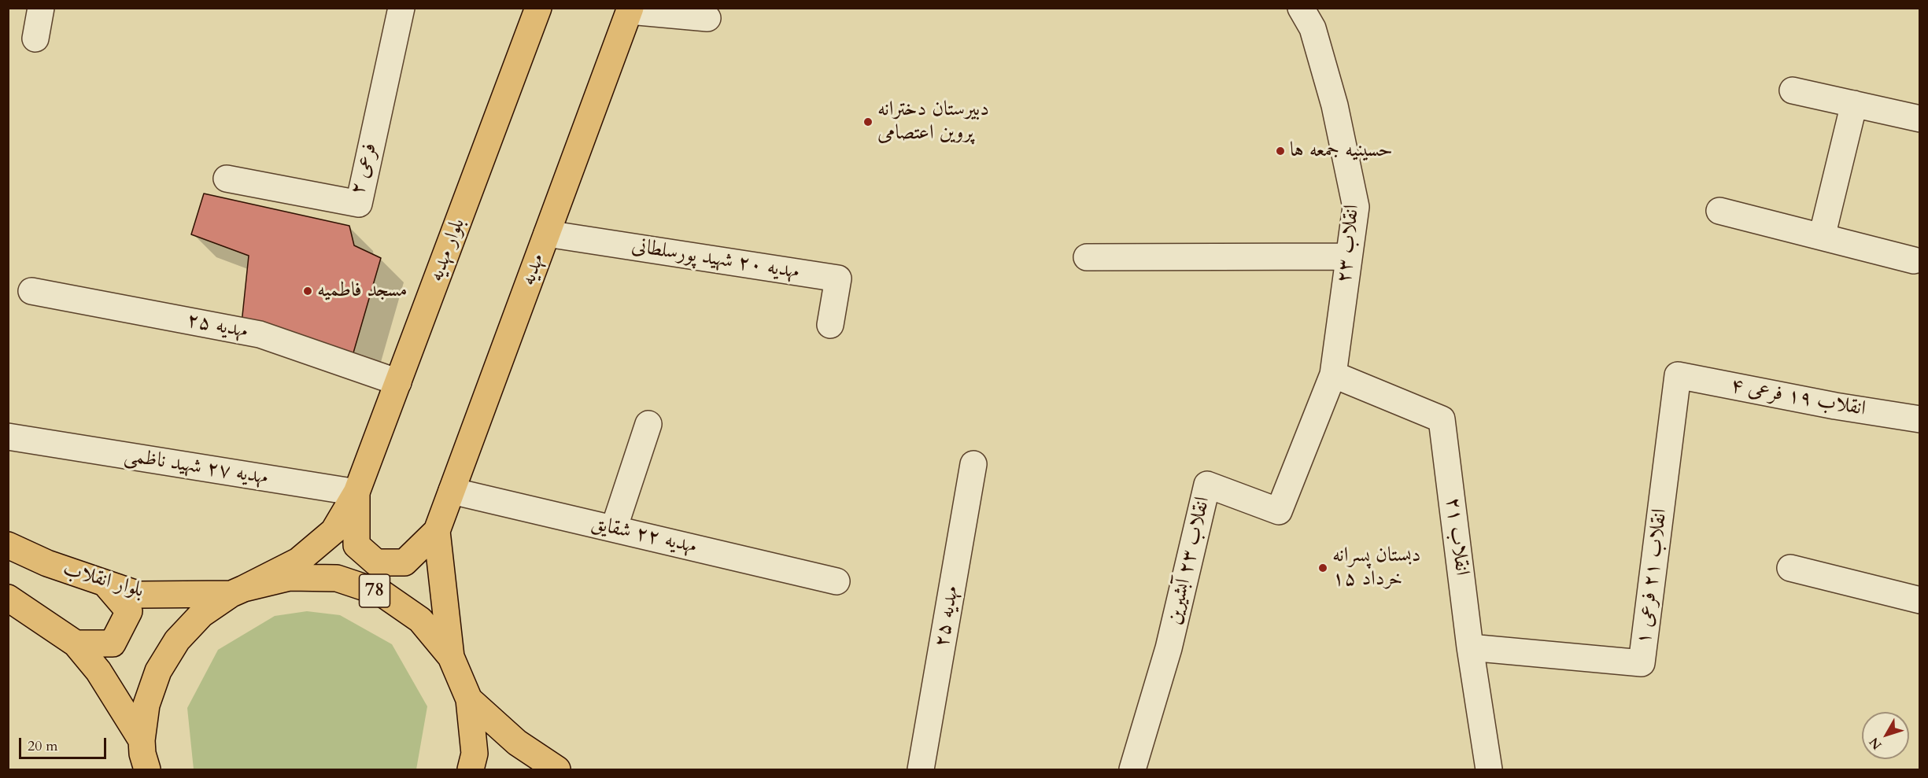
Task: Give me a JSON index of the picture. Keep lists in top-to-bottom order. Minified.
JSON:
{"streets":{"main road":["بلوار مهدیه","مهدیه","بلوار انقلاب","78"],"street":["فرعی ۲","انقلاب ۲۳","مهدیه ۲۰ شهید پورسلطانی","مهدیه ۲۵","انقلاب ۱۹ فرعی ۴","مهدیه ۲۷ شهید ناظمی","مهدیه ۲۲ شقایق","انقلاب ۲۱","انقلاب ۲۳ آبشیرین","انقلاب ۲۱ فرعی ۱"]},"crossings":[["انقلاب ۲۳","انقلاب ۲۱"],["انقلاب ۲۳","انقلاب ۲۳ آبشیرین"],["بلوار مهدیه","مهدیه ۲۵"],["بلوار مهدیه","مهدیه ۲۷ شهید ناظمی"],["مهدیه ۲۰ شهید پورسلطانی","مهدیه"],["مهدیه","مهدیه ۲۲ شقایق"],["انقلاب ۱۹ فرعی ۴","انقلاب ۲۱ فرعی ۱"],["انقلاب ۲۱","انقلاب ۲۳ آبشیرین"],["انقلاب ۲۱","انقلاب ۲۱ فرعی ۱"],["بلوار انقلاب","78"]],"places":["دبیرستان دخترانه پروین اعتصامی","حسینیه جمعه ها","مسجد فاطمیه","دبستان پسرانه ۱۵ خرداد"],"scale_bar":"20 m","north":"bottom left"}
